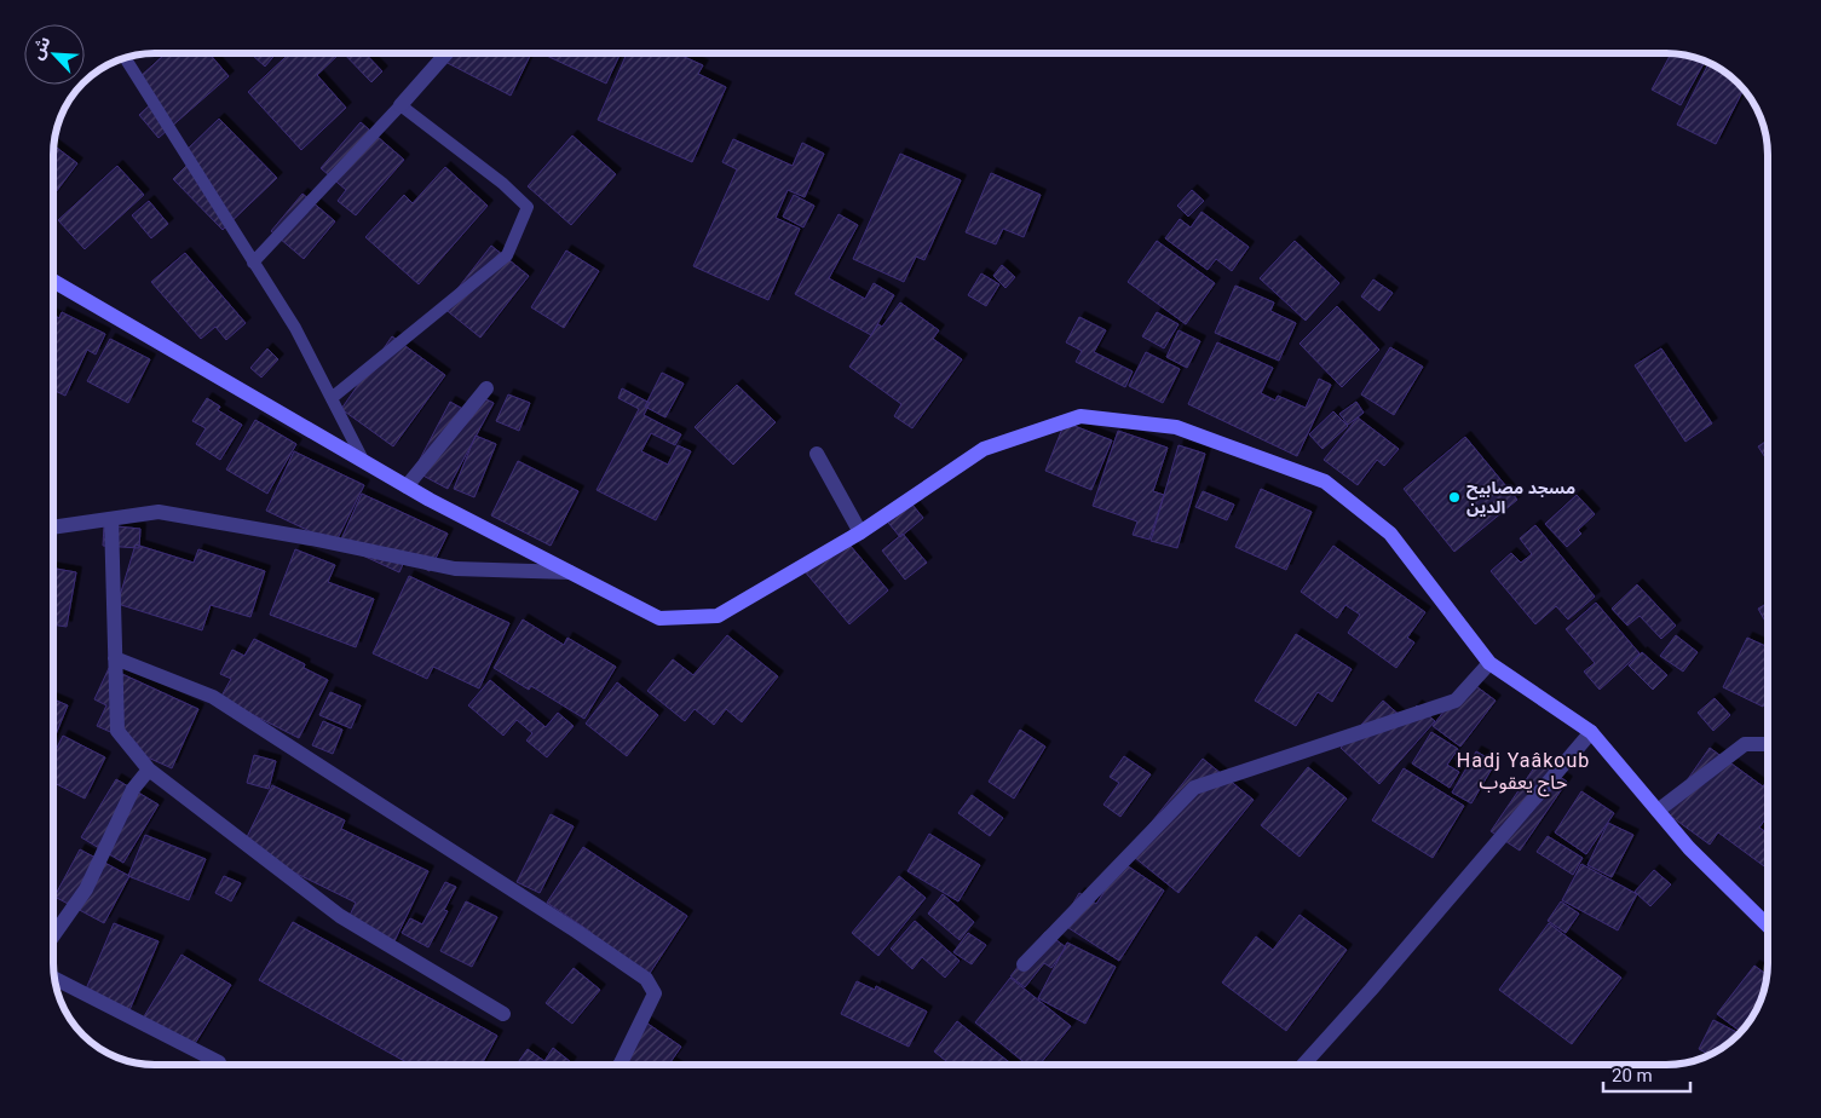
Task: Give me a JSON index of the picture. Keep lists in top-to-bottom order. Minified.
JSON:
{"districts":["Hadj Yaâkoub حاج يعقوب"],"places":["مسجد مصابيح الدين"],"scale_bar":"20 m","north":"top left"}
